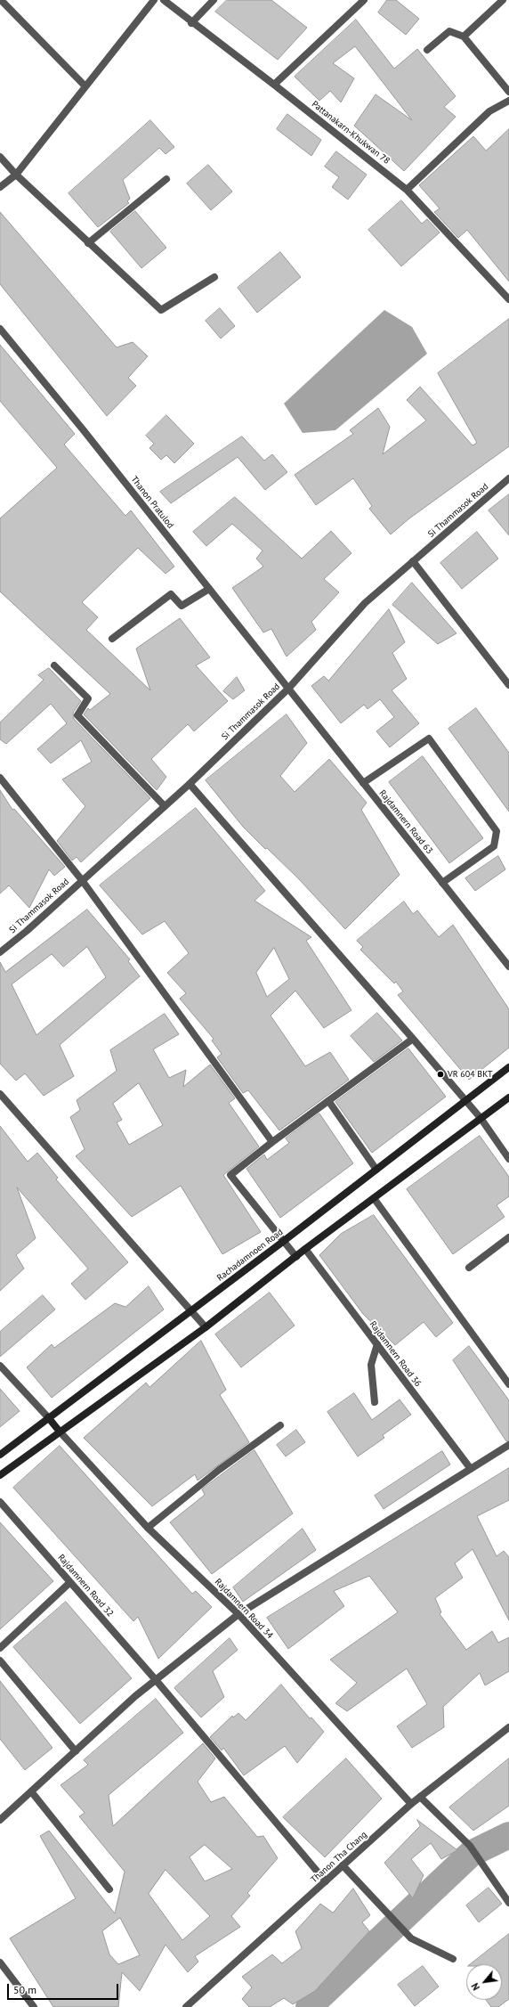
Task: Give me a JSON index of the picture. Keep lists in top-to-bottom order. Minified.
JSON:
{"streets":{"main road":["Rachadamnoen Road"],"street":["Pattanakarn-Khukwan 78","Thanon Pratulod","Si Thammasok Road","Rajdamnern Road 63","Rajdamnern Road 36","Rajdamnern Road 32","Rajdamnern Road 34","Thanon Tha Chang"]},"crossings":[["Thanon Pratulod","Si Thammasok Road"],["Thanon Pratulod","Rajdamnern Road 63"],["Si Thammasok Road","Rajdamnern Road 63"],["Rajdamnern Road 32","Thanon Tha Chang"],["Rajdamnern Road 34","Thanon Tha Chang"]],"places":["VR 604 BKT"],"scale_bar":"50 m","north":"bottom left"}
